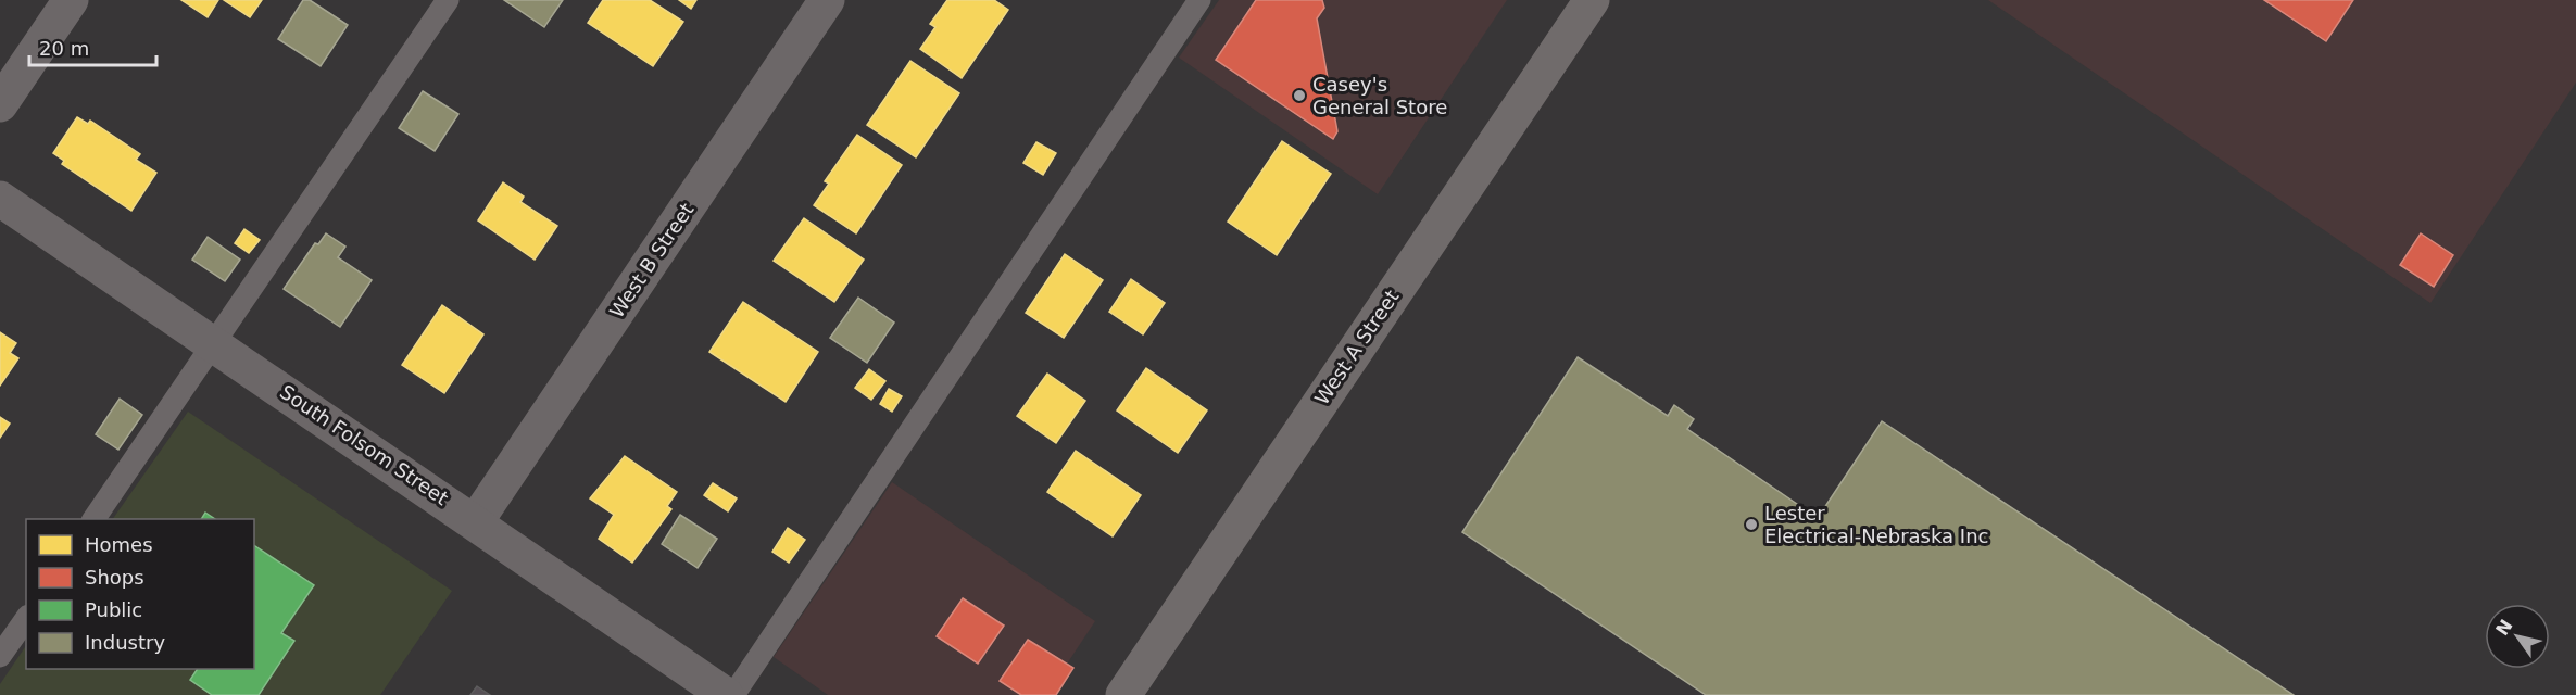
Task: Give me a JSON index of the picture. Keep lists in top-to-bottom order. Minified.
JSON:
{"streets":{"main road":["West A Street"],"street":["West B Street","South Folsom Street"]},"crossings":[["West B Street","South Folsom Street"]],"places":["Casey's General Store","Lester Electrical-Nebraska Inc"],"legend":["Homes","Shops","Public","Industry"],"scale_bar":"20 m","north":"top left"}
